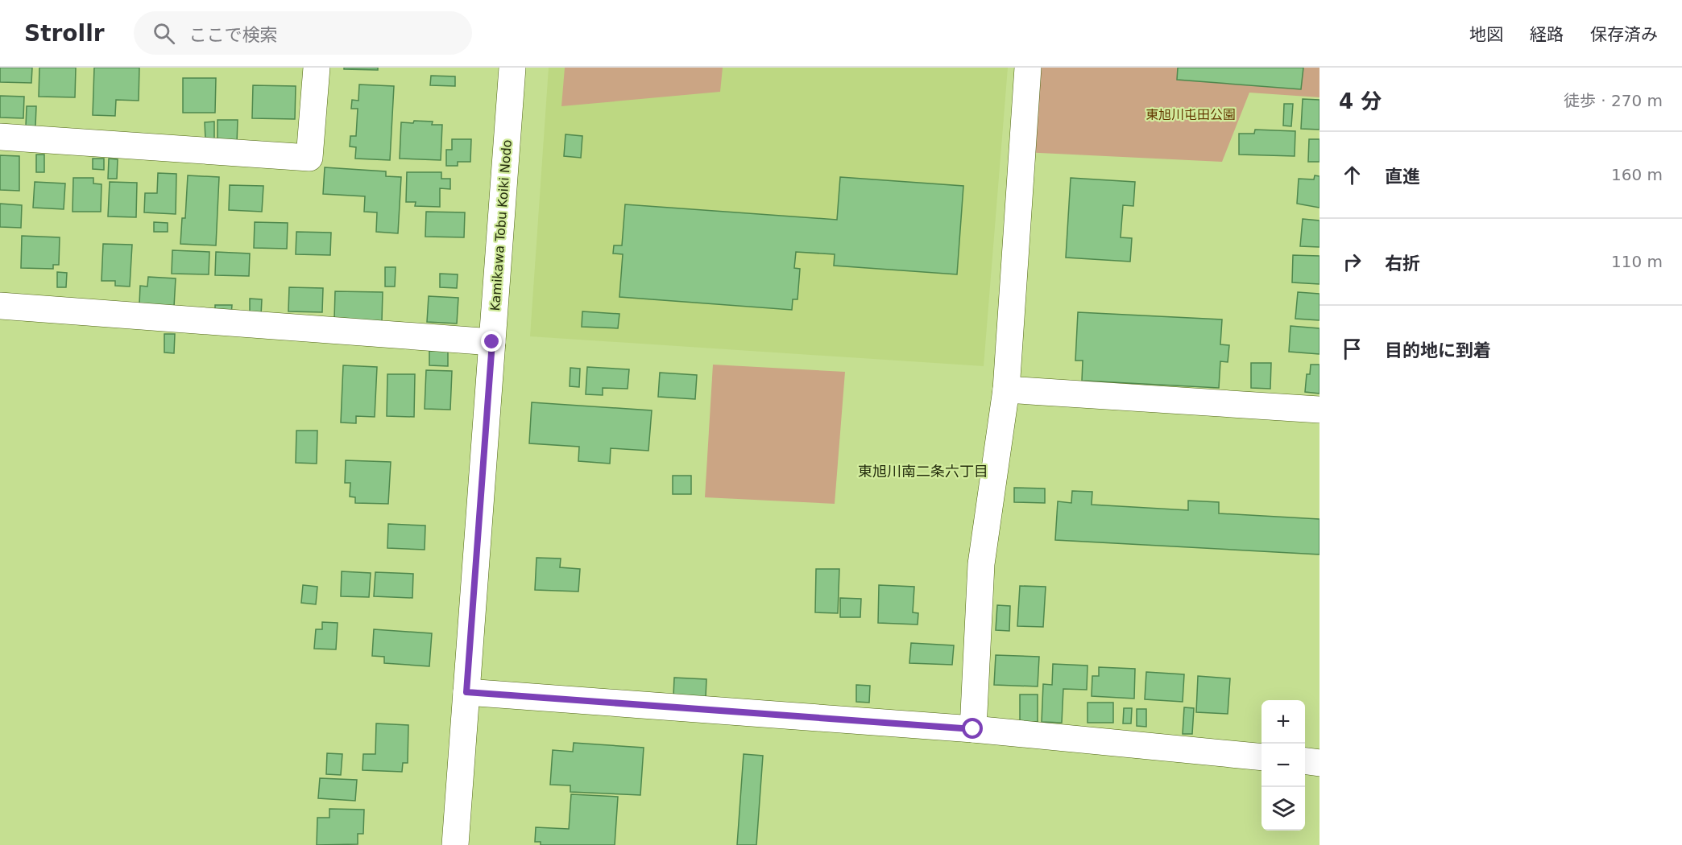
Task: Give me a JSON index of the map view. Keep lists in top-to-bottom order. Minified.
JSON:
{"streets":{"street":["Kamikawa Tobu Koiki Nodo"]},"districts":["東旭川南二条六丁目"],"parks":["東旭川屯田公園"],"page":{"header":"Strollr","search":"ここで検索","nav":["地図","経路","保存済み"],"heading":["4 分","徒歩 · 270 m"],"list":[["直進","160 m"],["右折","110 m"],"目的地に到着"],"map_buttons":["+","−"]}}
